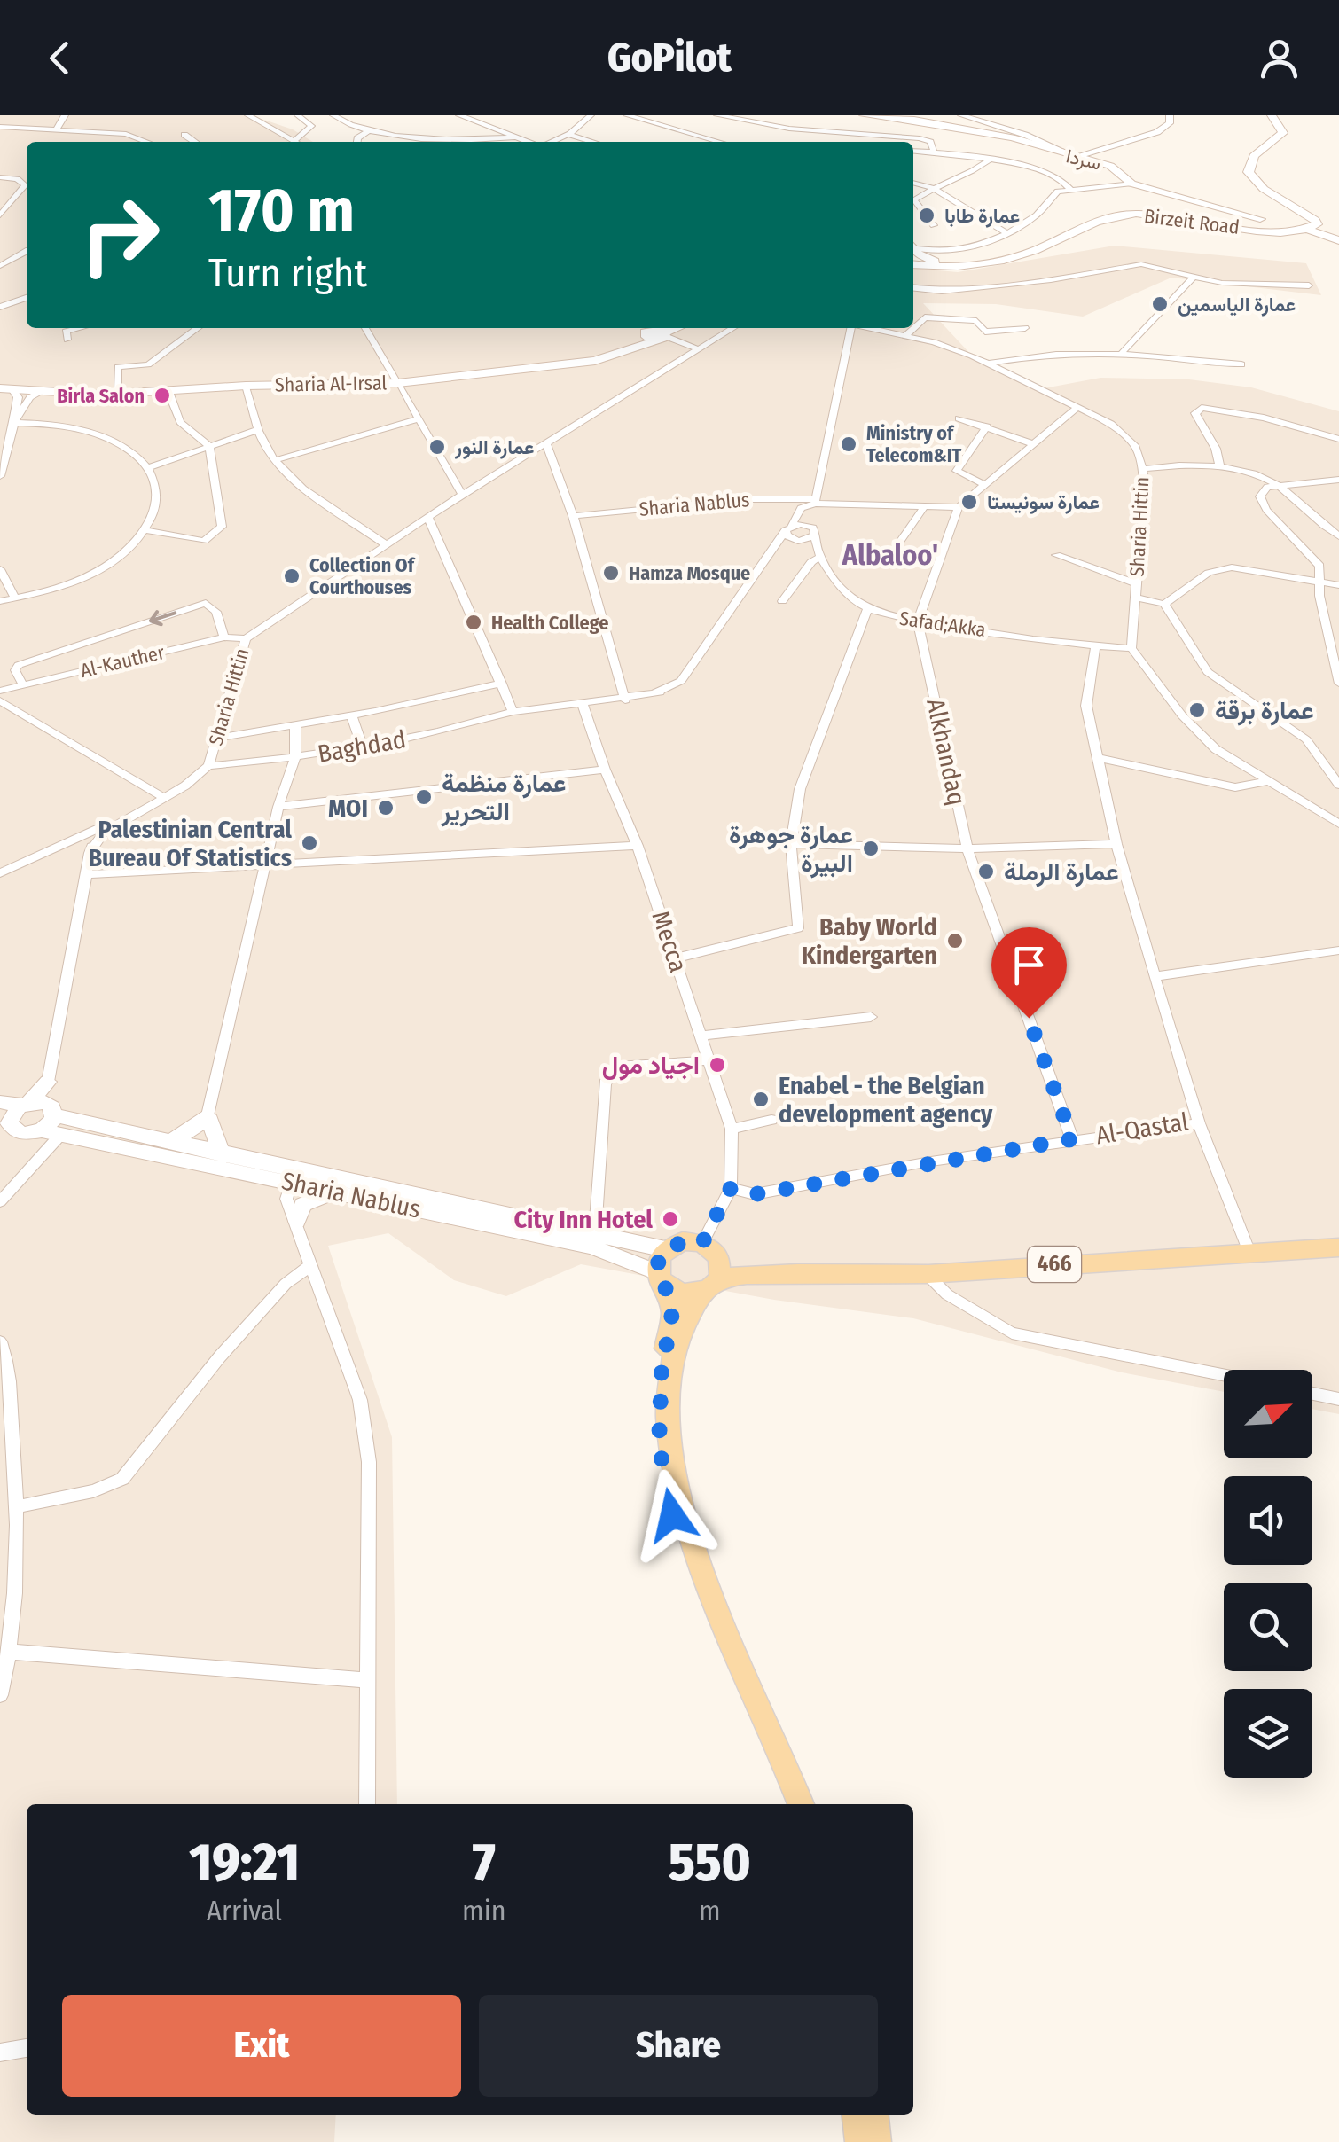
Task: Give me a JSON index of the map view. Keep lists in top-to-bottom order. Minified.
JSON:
{"streets":{"main road":["سردا","Birzeit Road","Sharia Al-Irsal","Sharia Nablus","466"],"street":["Sharia Hittin","Safad;Akka","Al-Kauther","Baghdad","Alkhandaq","Mecca","Al-Qastal"]},"crossings":[["سردا","Birzeit Road"],["Sharia Nablus","466"],["Sharia Hittin","Safad;Akka"],["Sharia Hittin","Al-Kauther"],["Sharia Hittin","Baghdad"],["Safad;Akka","Alkhandaq"],["Safad;Akka","Al-Qastal"],["Alkhandaq","Al-Qastal"],["Mecca","Al-Qastal"]],"districts":["Albaloo'"],"places":["عمارة طابا","عمارة الياسمين","Birla Salon","Ministry of Telecom&IT","عمارة النور","عمارة سونيستا","Hamza Mosque","Collection Of Courthouses","Health College","عمارة برقة","عمارة منظمة التحرير","MOI","Palestinian Central Bureau Of Statistics","عمارة جوهرة البيرة","عمارة الرملة","Baby World Kindergarten","اجياد مول","Enabel - the Belgian development agency","City Inn Hotel"],"north":"top right","page":{"header":"GoPilot","turn":["170 m","Turn right"],"eta":["19:21","Arrival","7","min","550","m"],"buttons":["Exit","Share"]}}
